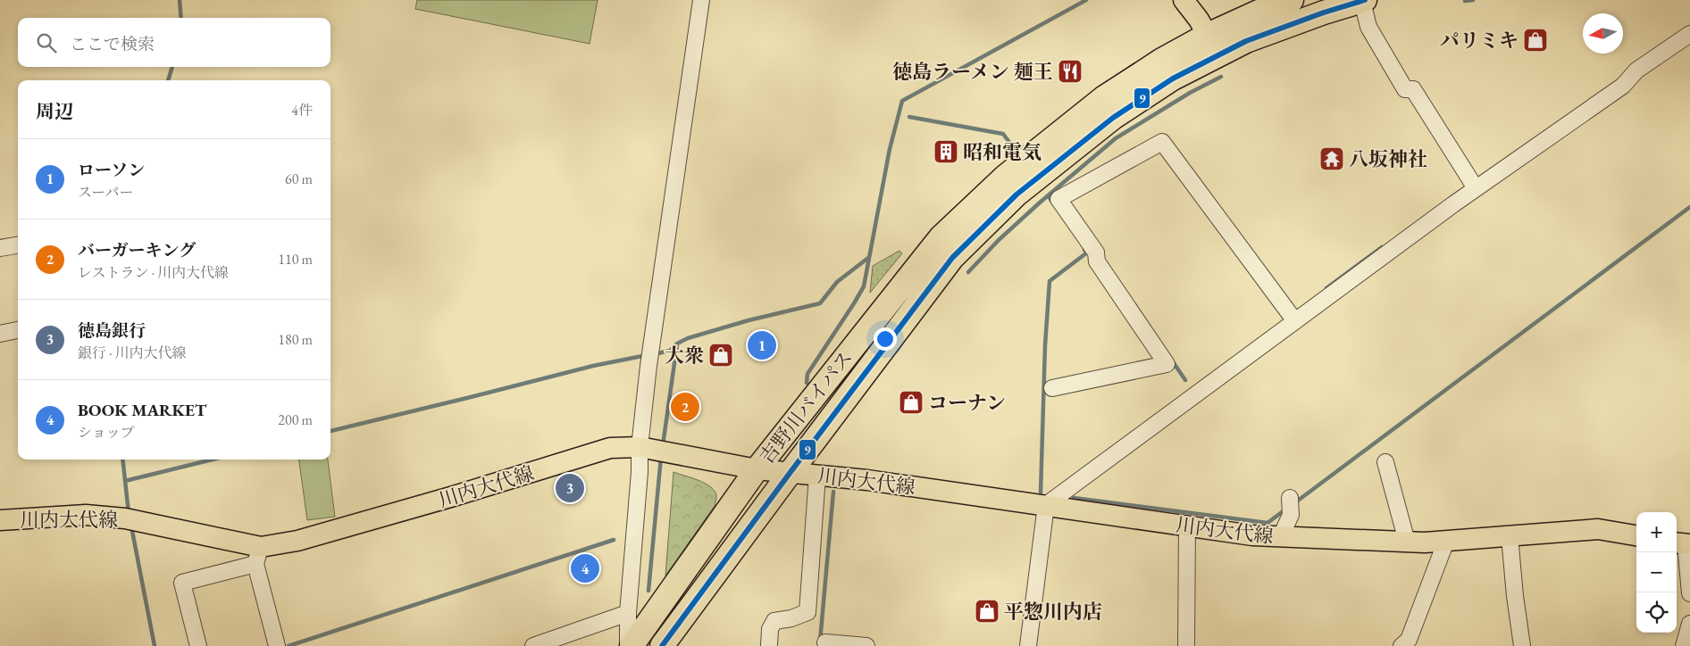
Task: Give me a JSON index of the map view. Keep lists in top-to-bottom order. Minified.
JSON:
{"streets":{"highway":["吉野川バイパス"],"main road":["川内大代線"]},"crossings":[["吉野川バイパス","川内大代線"]],"places":{"shop":["パリミキ","大衆","コーナン","平惣川内店"],"restaurant":["徳島ラーメン 麺王"],"building":["昭和電気"],"temple":["八坂神社"]},"lines":["transit line 9"],"north":"left","page":{"search":"ここで検索","heading":["周辺","4件"],"list":[{"mark":"1","name":"ローソン","note":"スーパー","value":"60 m"},{"mark":"2","name":"バーガーキング","note":"レストラン · 川内大代線","value":"110 m"},{"mark":"3","name":"徳島銀行","note":"銀行 · 川内大代線","value":"180 m"},{"mark":"4","name":"BOOK MARKET","note":"ショップ","value":"200 m"}],"pins":["1","2","3","4"],"map_buttons":["+","−"]}}
